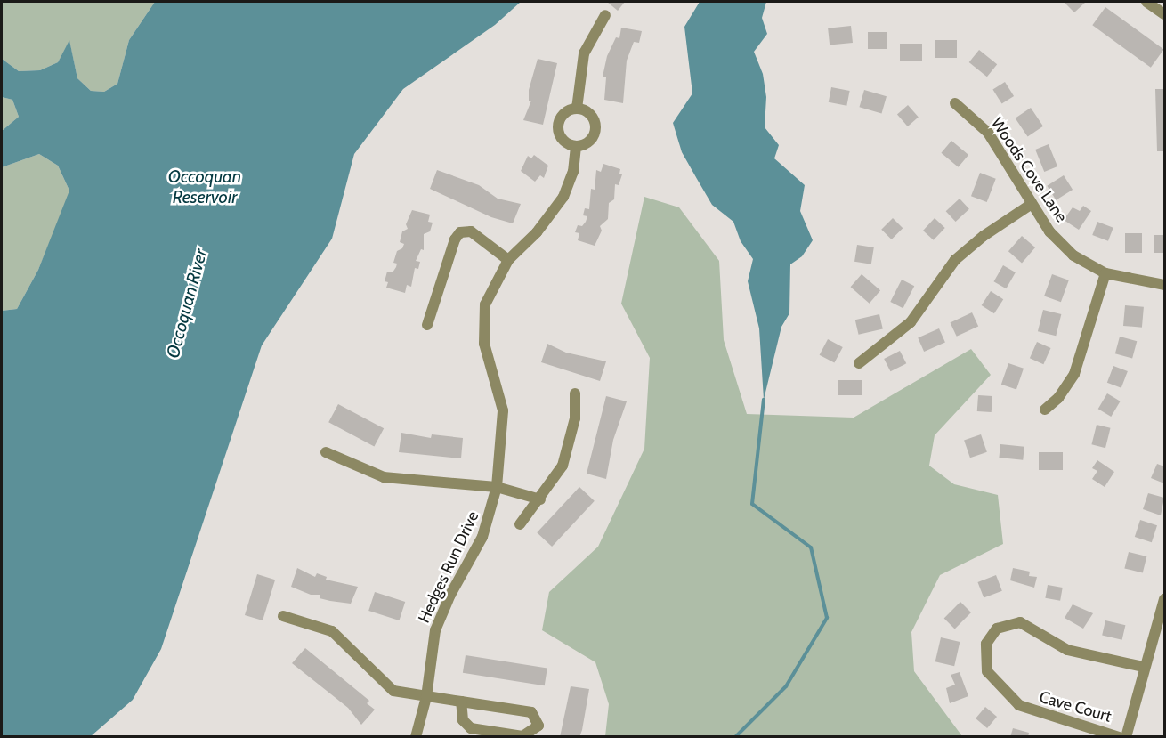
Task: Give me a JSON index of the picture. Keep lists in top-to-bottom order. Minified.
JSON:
{"streets":{"street":["Woods Cove Lane","Hedges Run Drive","Cave Court"]},"water":["Occoquan Reservoir","Occoquan River"]}
